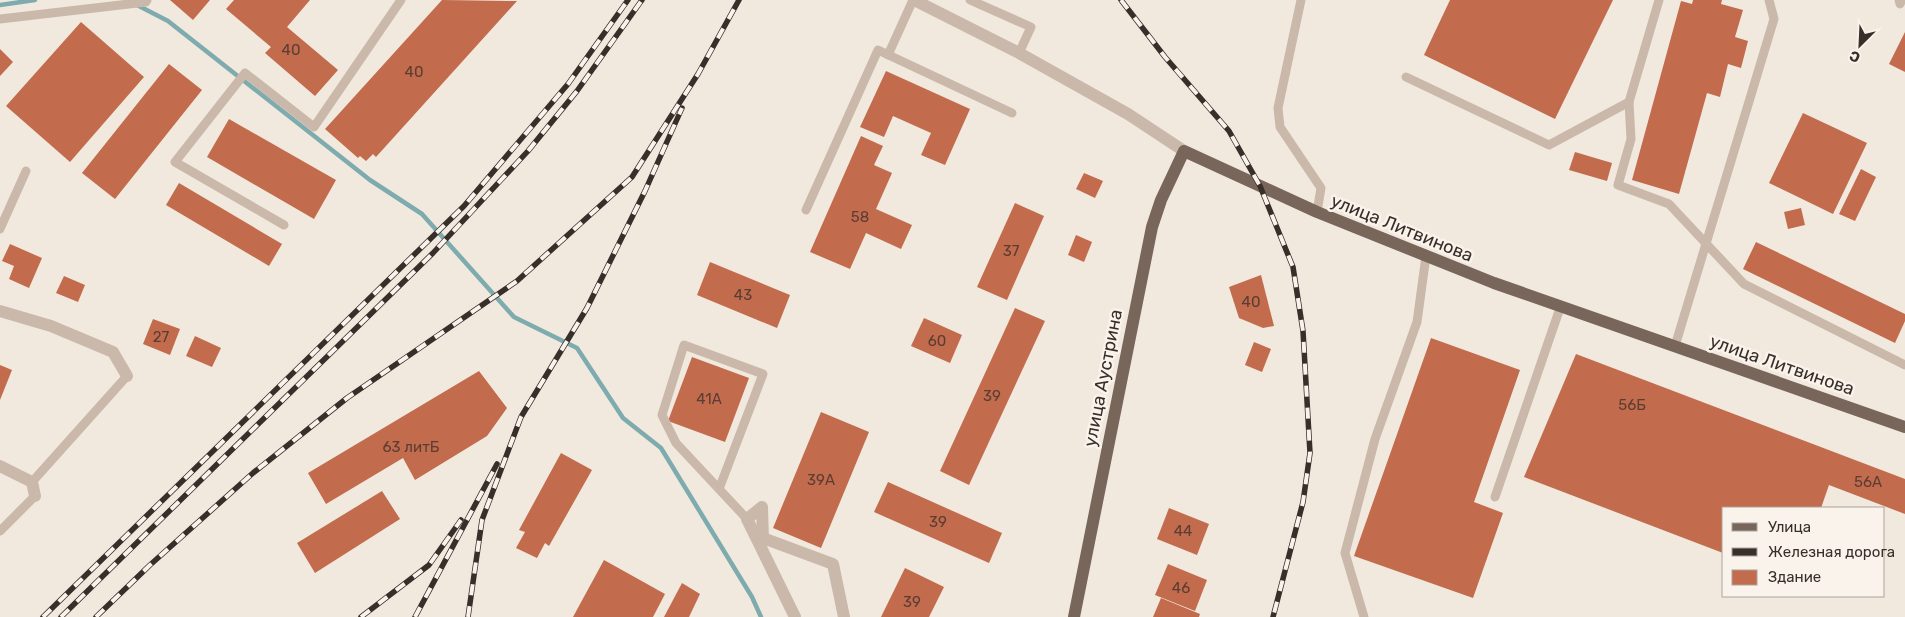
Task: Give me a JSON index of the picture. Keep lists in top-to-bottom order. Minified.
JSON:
{"streets":{"main road":["улица Литвинова","улица Аустрина"]},"crossings":[["улица Литвинова","улица Аустрина"]],"house_numbers":["40","40","58","37","43","40","27","60","39","41А","56Б","63 литБ","39А","56А","39","44","46","39"],"legend":["Улица","Железная дорога","Здание"],"north":"bottom left"}
